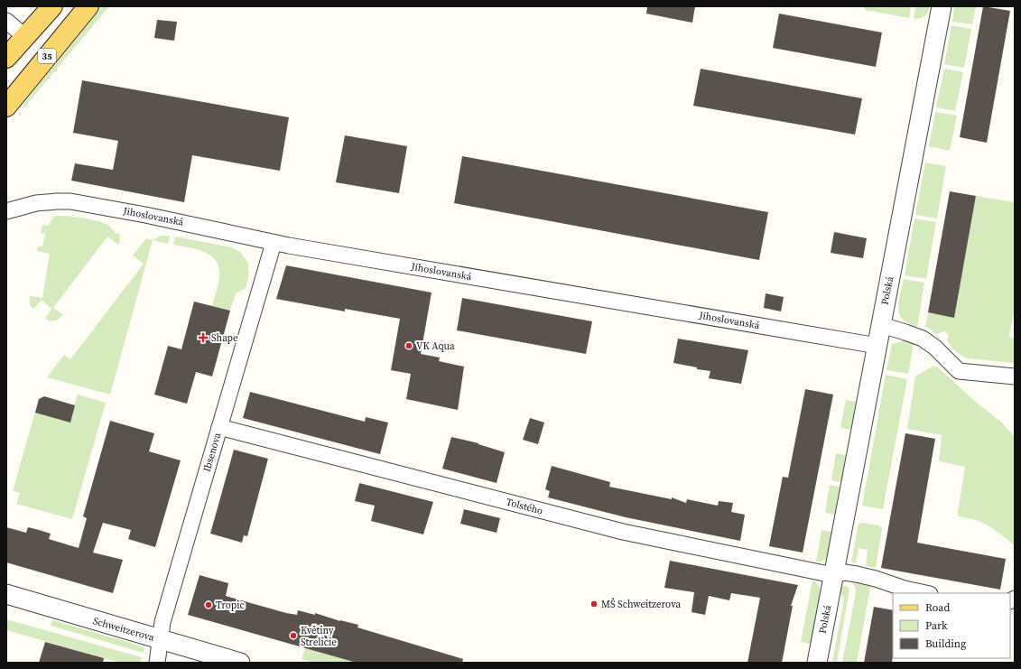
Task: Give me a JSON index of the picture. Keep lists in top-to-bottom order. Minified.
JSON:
{"streets":{"main road":["35"],"street":["Jihoslovanská","Polská","Ibsenova","Tolstého","Schweitzerova"]},"crossings":[["Jihoslovanská","Polská"],["Jihoslovanská","Ibsenova"],["Polská","Tolstého"],["Ibsenova","Tolstého"],["Ibsenova","Schweitzerova"]],"places":{"health":["Shape"],"other":["VK Aqua","MŠ Schweitzerova","Tropic","Květiny Strelicie"]},"legend":["Road","Park","Building"]}
